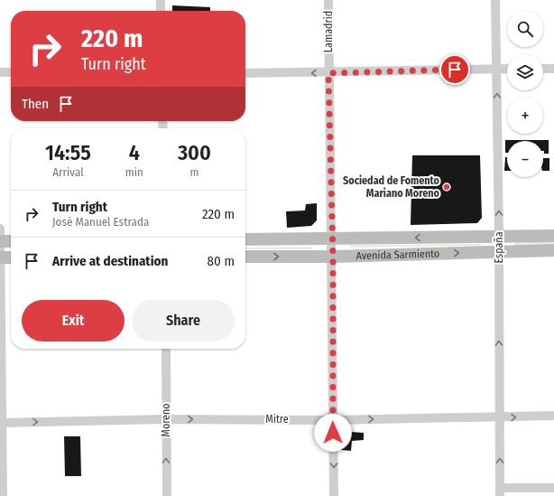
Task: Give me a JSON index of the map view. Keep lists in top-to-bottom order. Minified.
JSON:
{"streets":{"main road":["Avenida Sarmiento"],"street":["Lamadrid","España","Mitre","Moreno"]},"crossings":[["Lamadrid","Avenida Sarmiento"],["Lamadrid","Mitre"],["España","Avenida Sarmiento"],["España","Mitre"],["Mitre","Moreno"]],"one_way":["España","Mitre","Moreno"],"places":["Sociedad de Fomento Mariano Moreno"],"page":{"map_buttons":["+","−"],"turn":["220 m","Turn right"],"then":"Then","eta":["14:55","Arrival","4","min","300","m"],"list":[{"name":"Turn right","note":"José Manuel Estrada","value":"220 m"},{"name":"Arrive at destination","value":"80 m"}],"buttons":["Exit","Share"]}}
